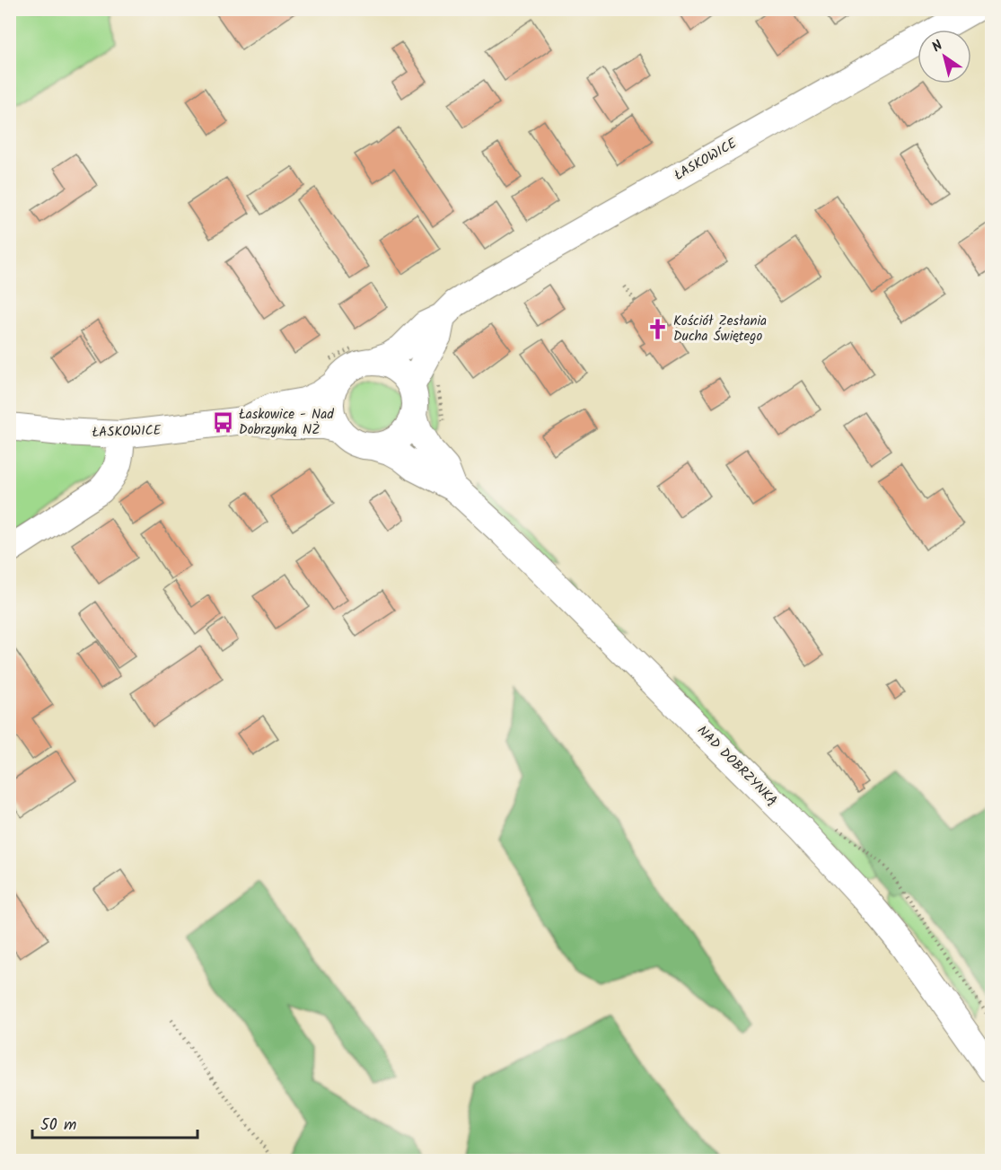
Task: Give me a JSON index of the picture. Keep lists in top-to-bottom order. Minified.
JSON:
{"streets":{"street":["ŁASKOWICE","NAD DOBRZYNKĄ"]},"crossings":[["ŁASKOWICE","NAD DOBRZYNKĄ"]],"places":{"church":["Kościół Zesłania Ducha Świętego"],"bus stop":["Łaskowice - Nad Dobrzynką NŻ"]},"scale_bar":"50 m","north":"top left"}
